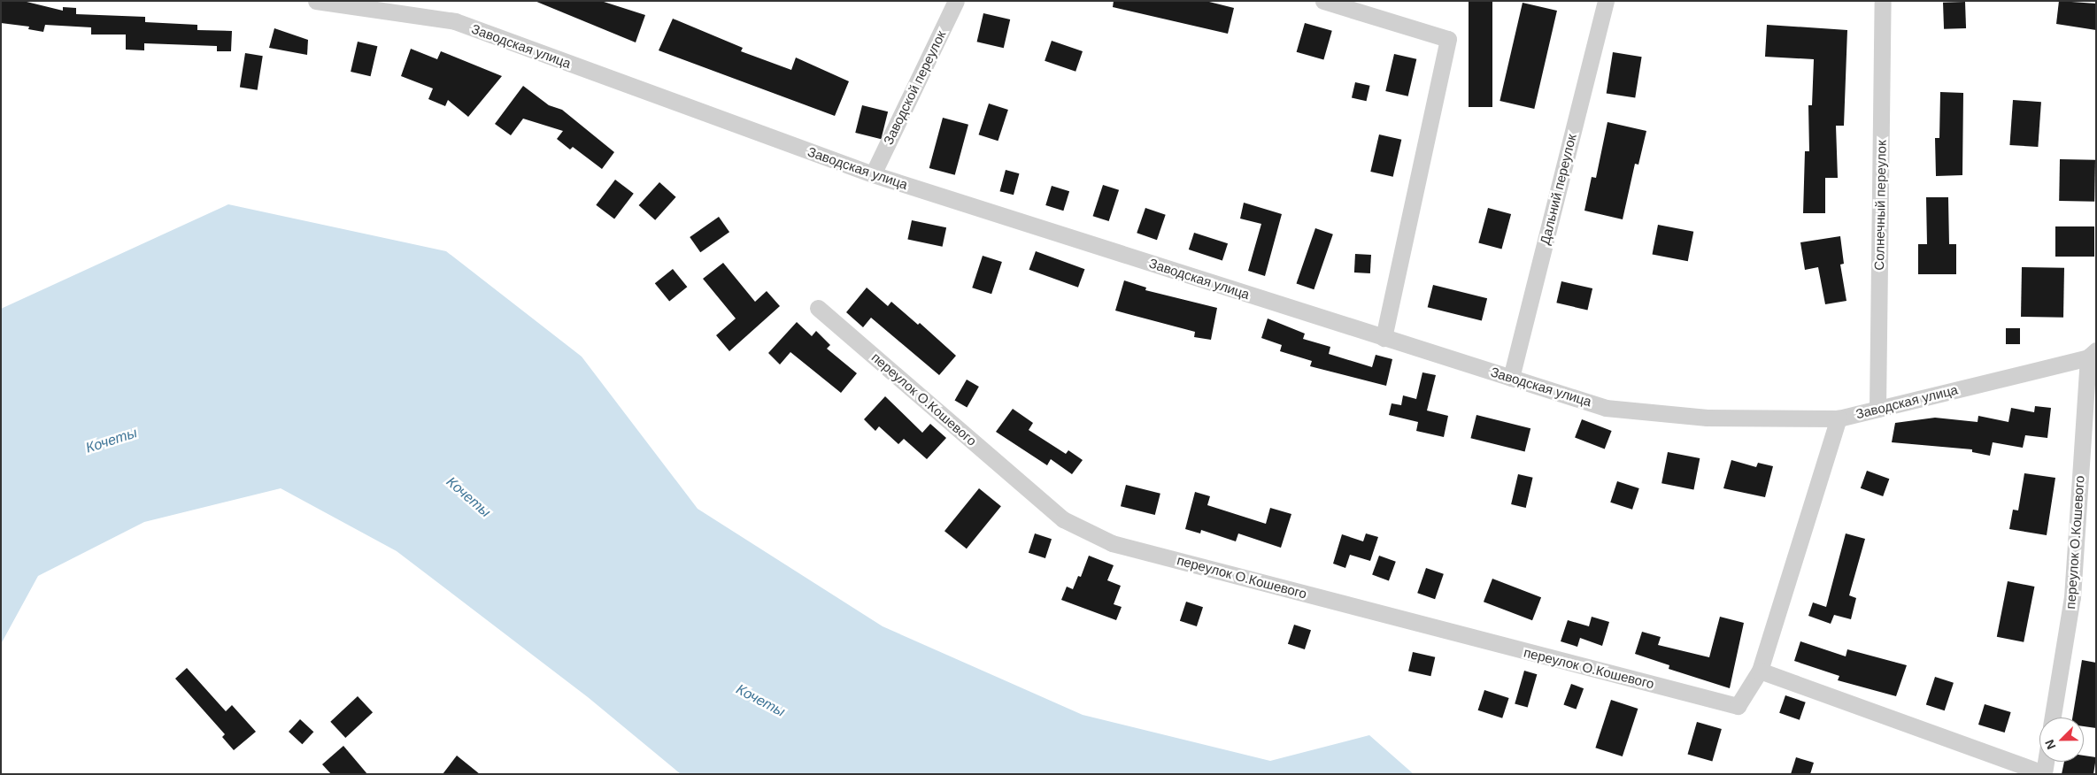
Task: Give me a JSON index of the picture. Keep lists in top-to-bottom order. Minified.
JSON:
{"streets":{"street":["Заводская улица","Заводской переулок","Дальний переулок","Солнечный переулок","переулок О.Кошевого"]},"crossings":[["Заводская улица","Заводской переулок"],["Заводская улица","Дальний переулок"],["Заводская улица","Солнечный переулок"],["Заводская улица","переулок О.Кошевого"]],"water":["Кочеты"],"north":"bottom left"}
